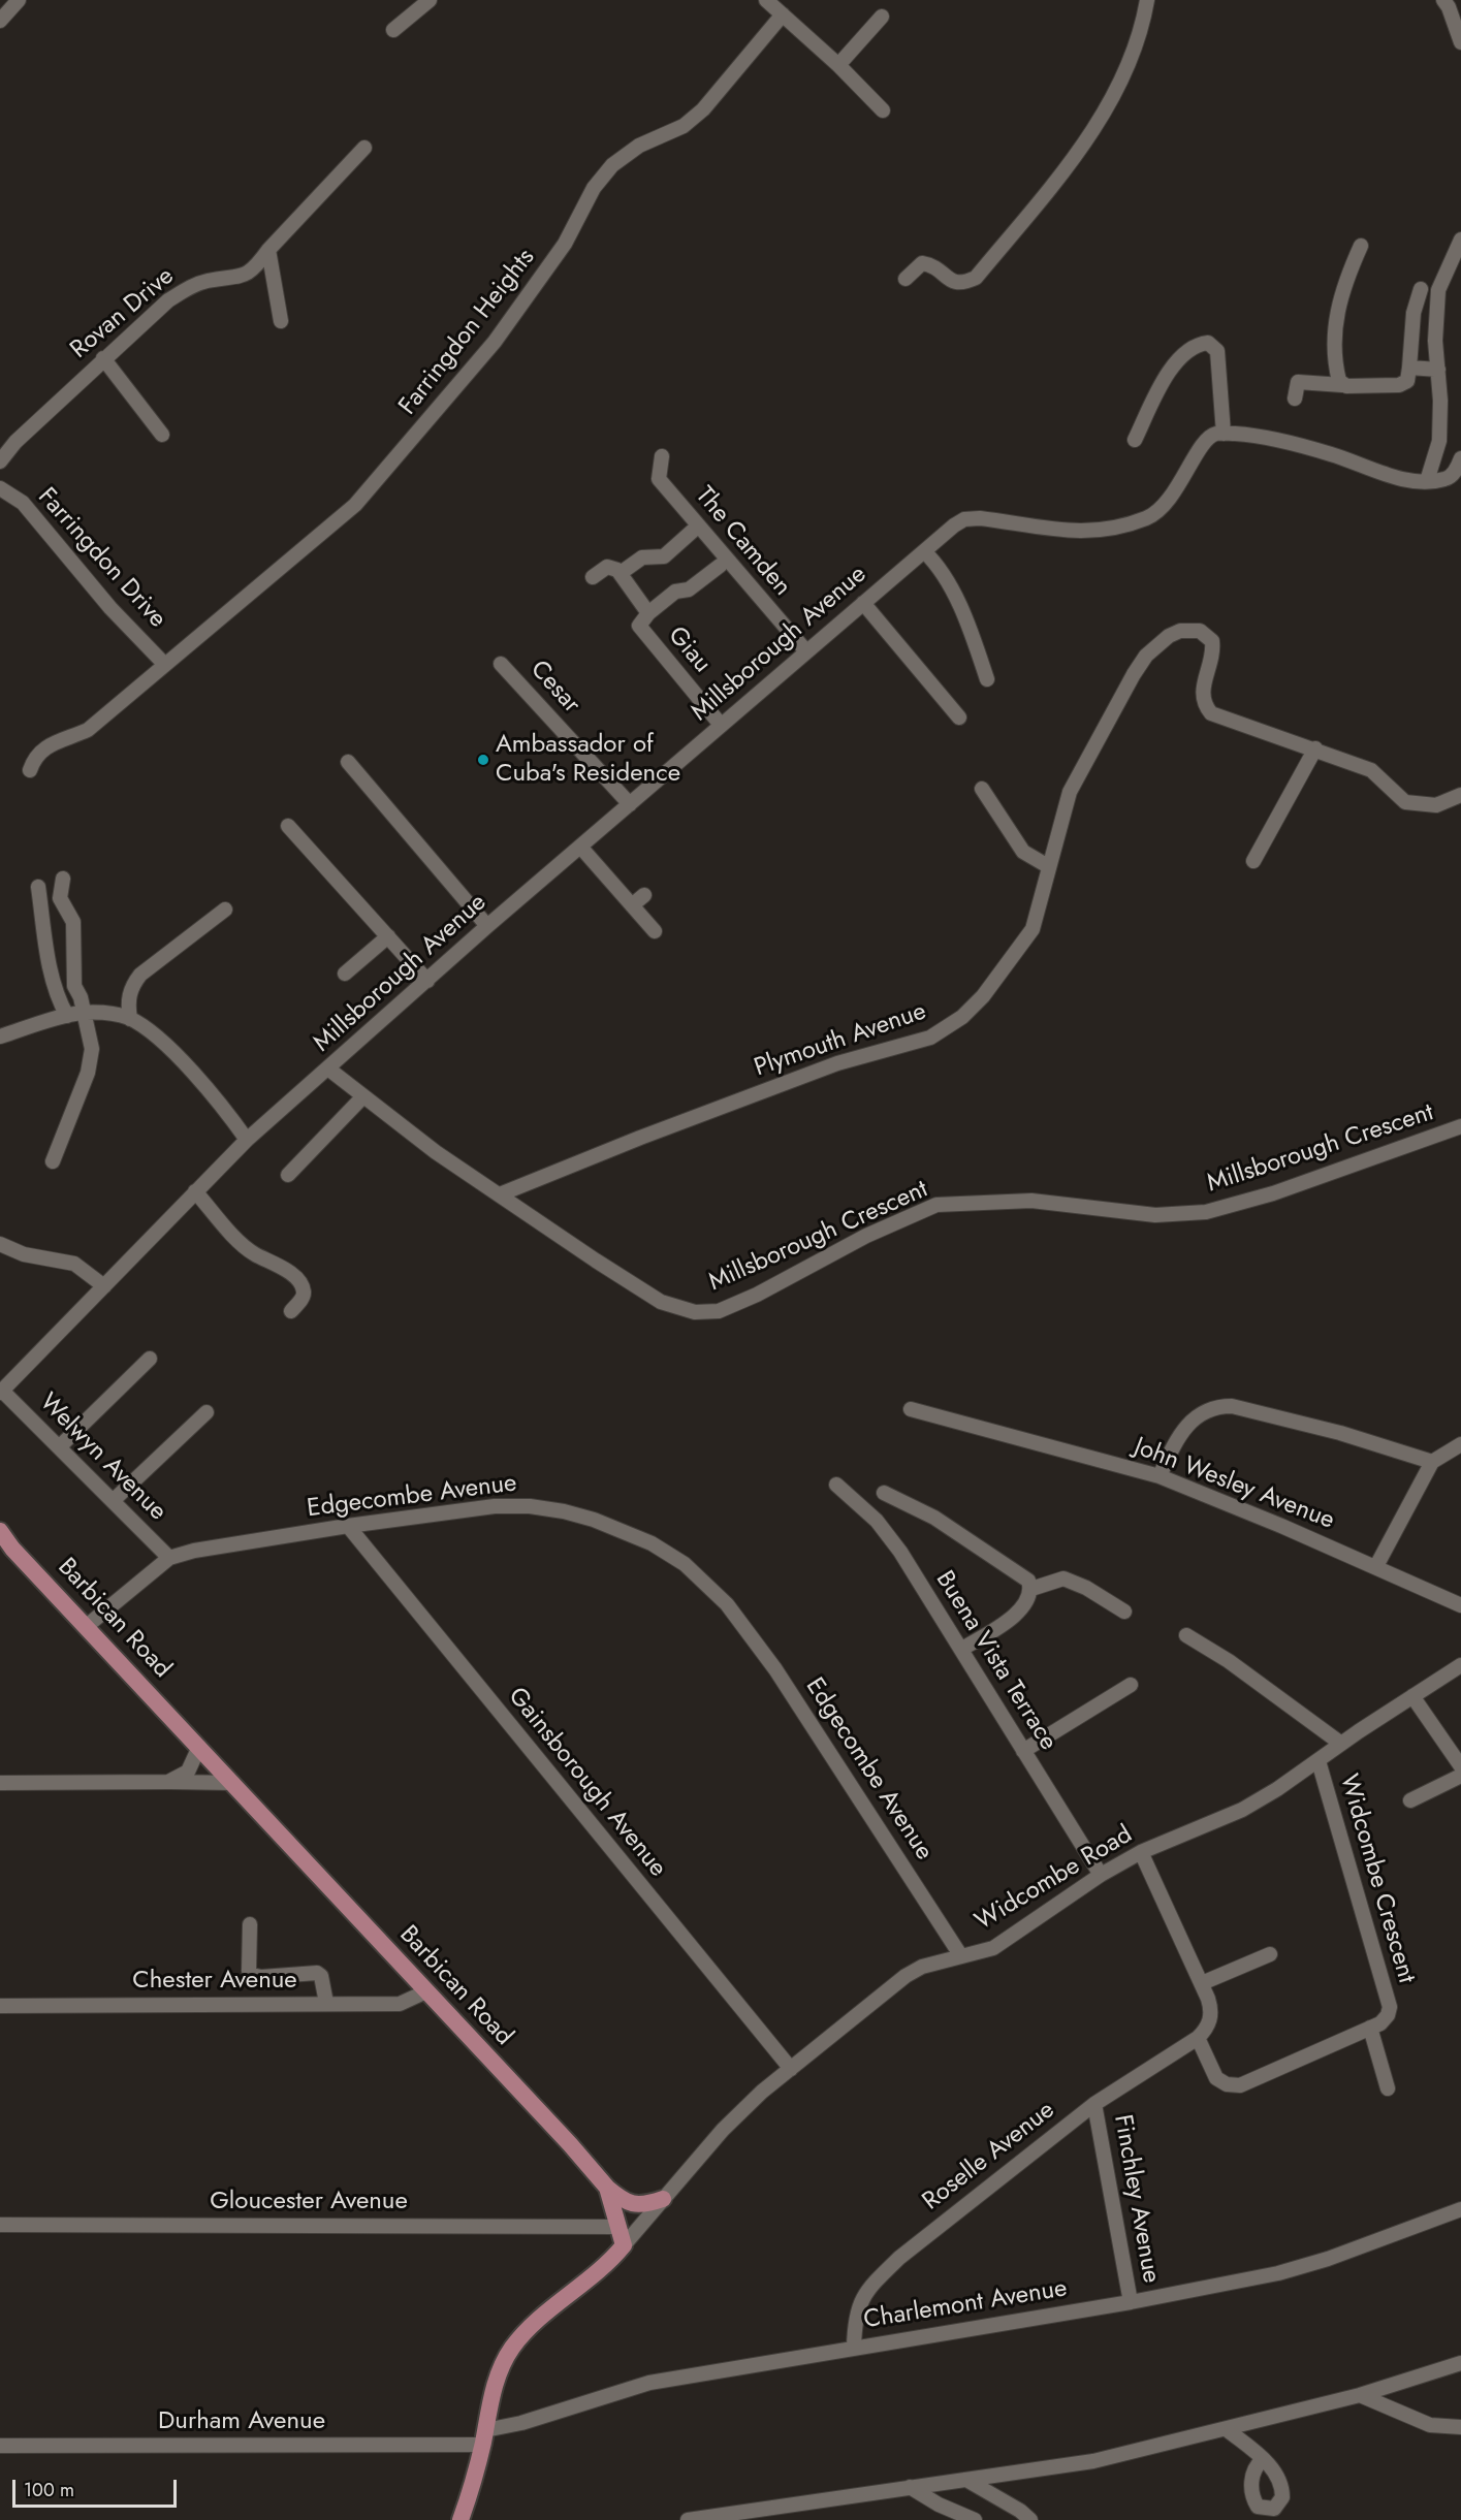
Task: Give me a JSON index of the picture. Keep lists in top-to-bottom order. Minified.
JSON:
{"streets":{"main road":["Barbican Road"],"street":["Rovan Drive","Farringdon Heights","The Camden","Farringdon Drive","Millsborough Avenue","Giau","Cesar","Plymouth Avenue","Millsborough Crescent","Welwyn Avenue","John Wesley Avenue","Edgecombe Avenue","Buena Vista Terrace","Gainsborough Avenue","Widcombe Road","Widcombe Crescent","Chester Avenue","Roselle Avenue","Finchley Avenue","Gloucester Avenue","Charlemont Avenue","Durham Avenue"]},"crossings":[["Farringdon Heights","Farringdon Drive"],["The Camden","Millsborough Avenue"],["Millsborough Avenue","Giau"],["Millsborough Avenue","Cesar"],["Millsborough Avenue","Millsborough Crescent"],["Millsborough Avenue","Welwyn Avenue"],["Plymouth Avenue","Millsborough Crescent"],["Welwyn Avenue","Edgecombe Avenue"],["Edgecombe Avenue","Barbican Road"],["Edgecombe Avenue","Gainsborough Avenue"],["Edgecombe Avenue","Widcombe Road"],["Barbican Road","Widcombe Road"],["Barbican Road","Chester Avenue"],["Barbican Road","Gloucester Avenue"],["Buena Vista Terrace","Widcombe Road"],["Gainsborough Avenue","Widcombe Road"],["Widcombe Road","Widcombe Crescent"],["Widcombe Crescent","Roselle Avenue"],["Roselle Avenue","Finchley Avenue"],["Roselle Avenue","Charlemont Avenue"],["Finchley Avenue","Charlemont Avenue"],["Charlemont Avenue","Durham Avenue"]],"places":["Ambassador of Cuba's Residence"],"scale_bar":"100 m"}
